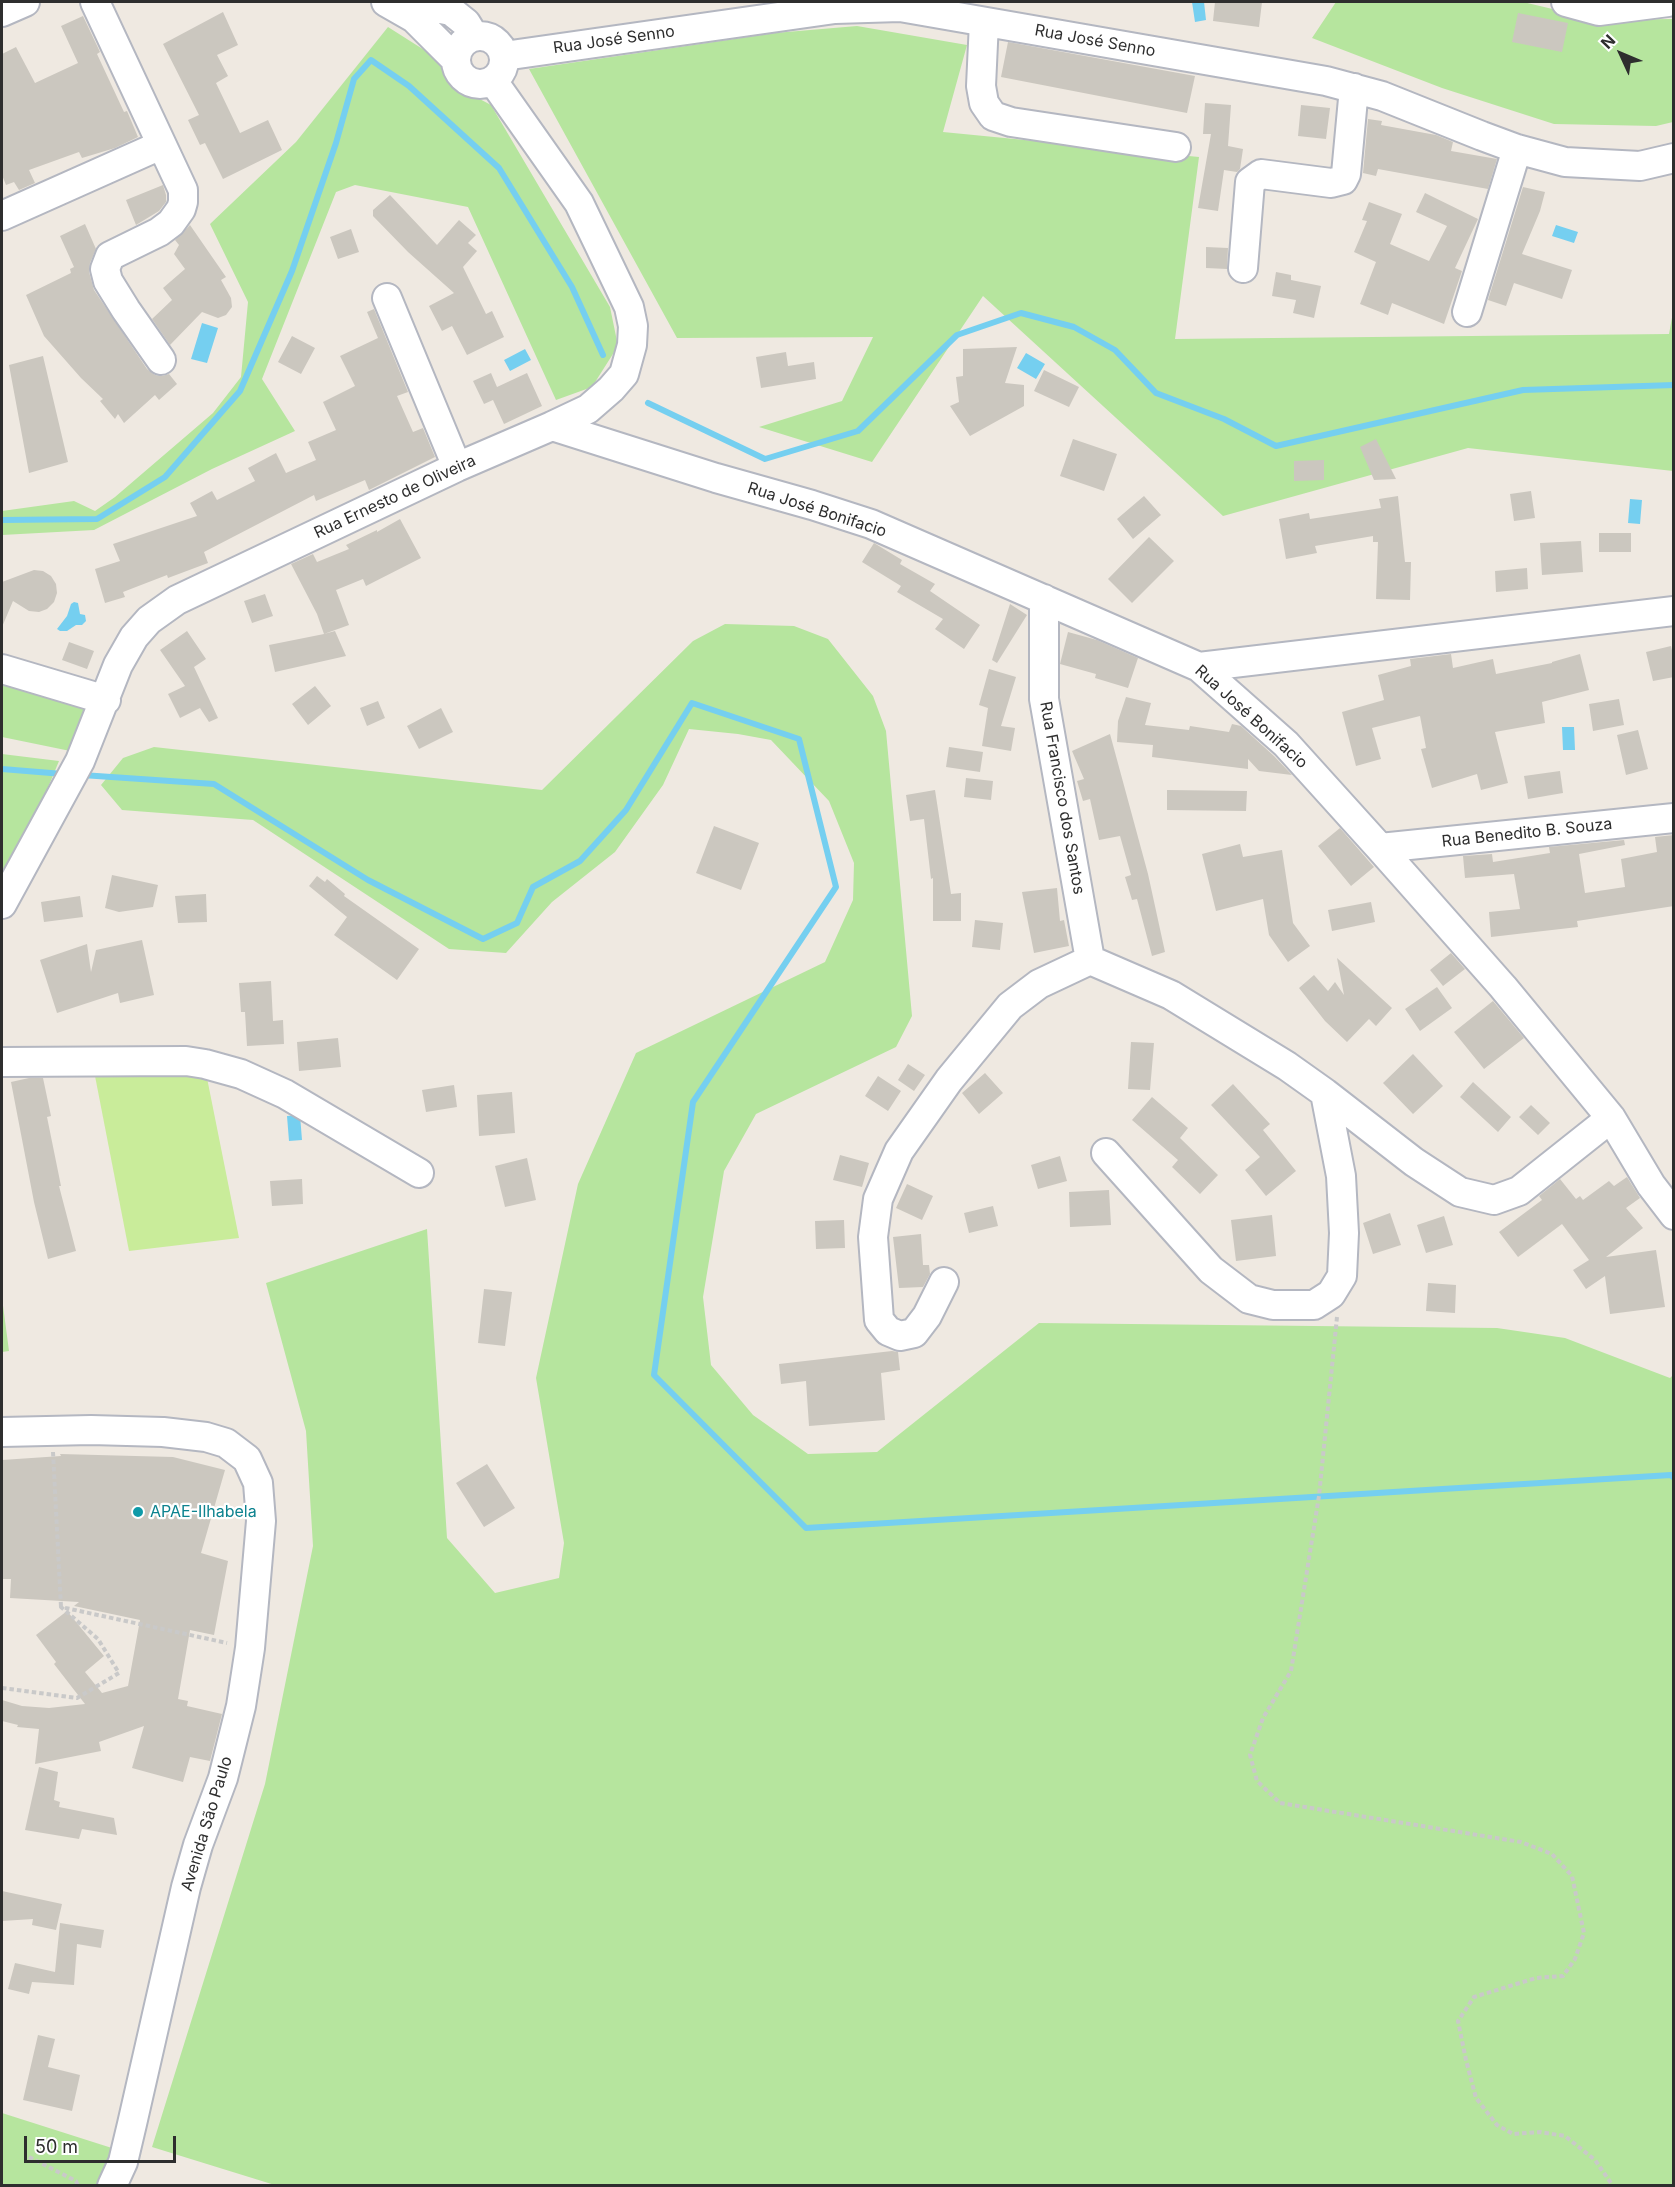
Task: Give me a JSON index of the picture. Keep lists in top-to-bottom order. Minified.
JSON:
{"streets":{"street":["Rua José Senno","Rua Ernesto de Oliveira","Rua José Bonifacio","Rua Francisco dos Santos","Rua Benedito B. Souza","Avenida São Paulo"]},"crossings":[["Rua José Senno","Rua Ernesto de Oliveira"],["Rua Ernesto de Oliveira","Rua José Bonifacio"],["Rua José Bonifacio","Rua Francisco dos Santos"],["Rua José Bonifacio","Rua Benedito B. Souza"]],"places":["APAE-Ilhabela"],"scale_bar":"50 m","north":"top left"}
